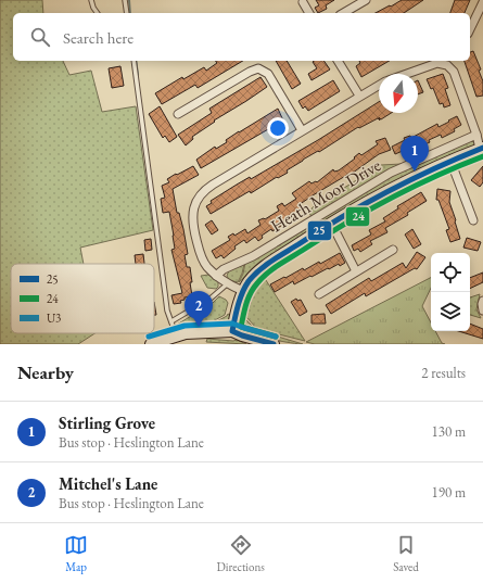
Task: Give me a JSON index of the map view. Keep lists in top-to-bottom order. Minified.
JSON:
{"streets":{"street":["Heath Moor Drive"]},"lines":["transit line 25","transit line 24","transit line U3"],"legend":["25","24","U3"],"north":"bottom","page":{"search":"Search here","pins":["1","2"],"heading":["Nearby","2 results"],"list":[{"mark":"1","name":"Stirling Grove","note":"Bus stop · Heslington Lane","value":"130 m"},{"mark":"2","name":"Mitchel's Lane","note":"Bus stop · Heslington Lane","value":"190 m"}],"nav":["Map","Directions","Saved"]}}
